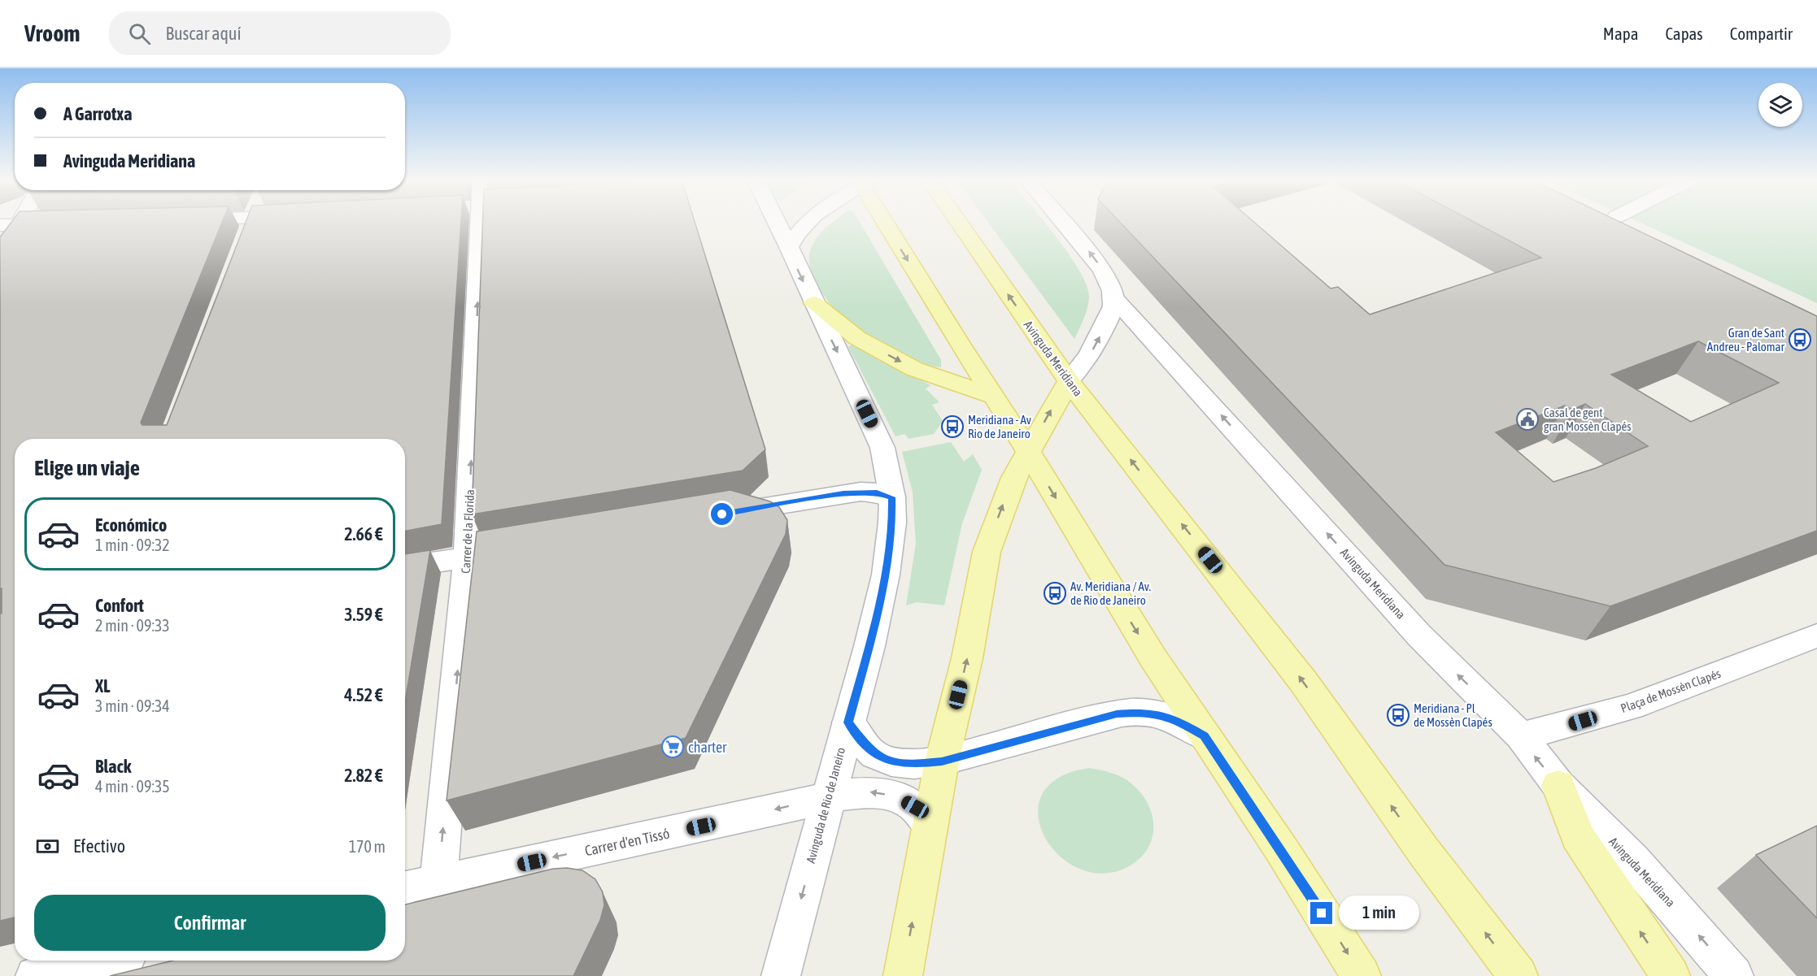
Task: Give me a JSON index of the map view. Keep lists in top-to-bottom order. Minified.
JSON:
{"streets":{"main road":["Avinguda Meridiana"],"street":["Carrer de la Florida","Plaça de Mossèn Clapés","Avinguda de Rio de Janeiro","Carrer d'en Tissó"]},"crossings":[["Avinguda Meridiana","Plaça de Mossèn Clapés"],["Carrer de la Florida","Carrer d'en Tissó"],["Avinguda de Rio de Janeiro","Carrer d'en Tissó"]],"one_way":["Carrer de la Florida","Avinguda de Rio de Janeiro","Carrer d'en Tissó"],"places":{"bus stop":["Gran de Sant Andreu - Palomar","Meridiana - Av Rio de Janeiro","Av. Meridiana / Av. de Rio de Janeiro","Meridiana - Pl de Mossèn Clapés"],"public building":["Casal de gent gran Mossèn Clapés"],"supermarket":["charter"]},"page":{"header":"Vroom","search":"Buscar aquí","nav":["Mapa","Capas","Compartir"],"banner":["A Garrotxa","Avinguda Meridiana"],"heading":"Elige un viaje","list":[{"name":"Económico","note":"1 min · 09:32","value":"2.66 €"},{"name":"Confort","note":"2 min · 09:33","value":"3.59 €"},{"name":"XL","note":"3 min · 09:34","value":"4.52 €"},{"name":"Black","note":"4 min · 09:35","value":"2.82 €"}],"pay":["Efectivo","170 m"],"buttons":"Confirmar","bubble":"1 min"}}
